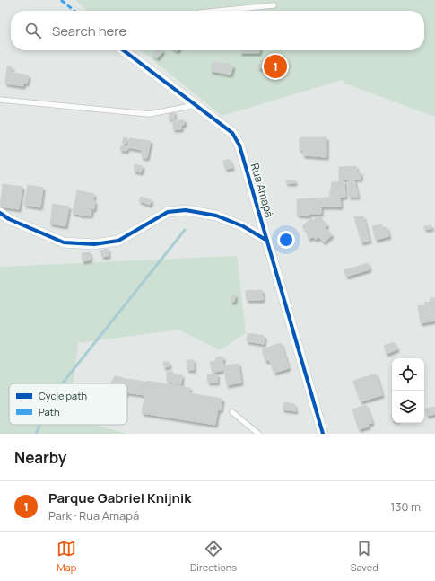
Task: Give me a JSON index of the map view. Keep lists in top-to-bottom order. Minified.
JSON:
{"streets":{"street":["Rua Amapá"]},"legend":["Cycle path","Path"],"page":{"search":"Search here","pins":"1","heading":"Nearby","list":[{"mark":"1","name":"Parque Gabriel Knijnik","note":"Park · Rua Amapá","value":"130 m"}],"nav":["Map","Directions","Saved"]}}
